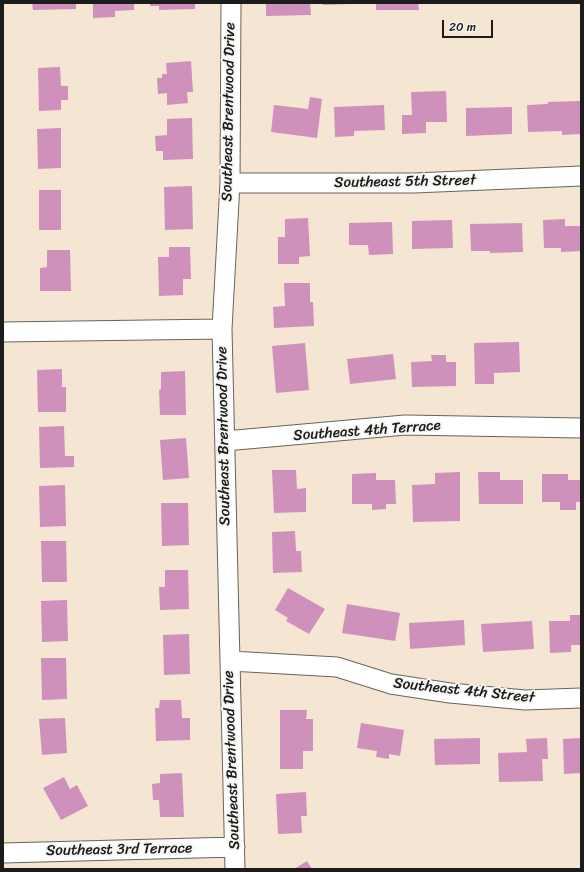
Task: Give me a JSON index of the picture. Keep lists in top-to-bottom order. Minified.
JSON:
{"streets":{"street":["Southeast Brentwood Drive","Southeast 5th Street","Southeast 4th Terrace","Southeast 4th Street","Southeast 3rd Terrace"]},"crossings":[["Southeast Brentwood Drive","Southeast 5th Street"],["Southeast Brentwood Drive","Southeast 4th Terrace"],["Southeast Brentwood Drive","Southeast 4th Street"],["Southeast Brentwood Drive","Southeast 3rd Terrace"]],"scale_bar":"20 m"}
